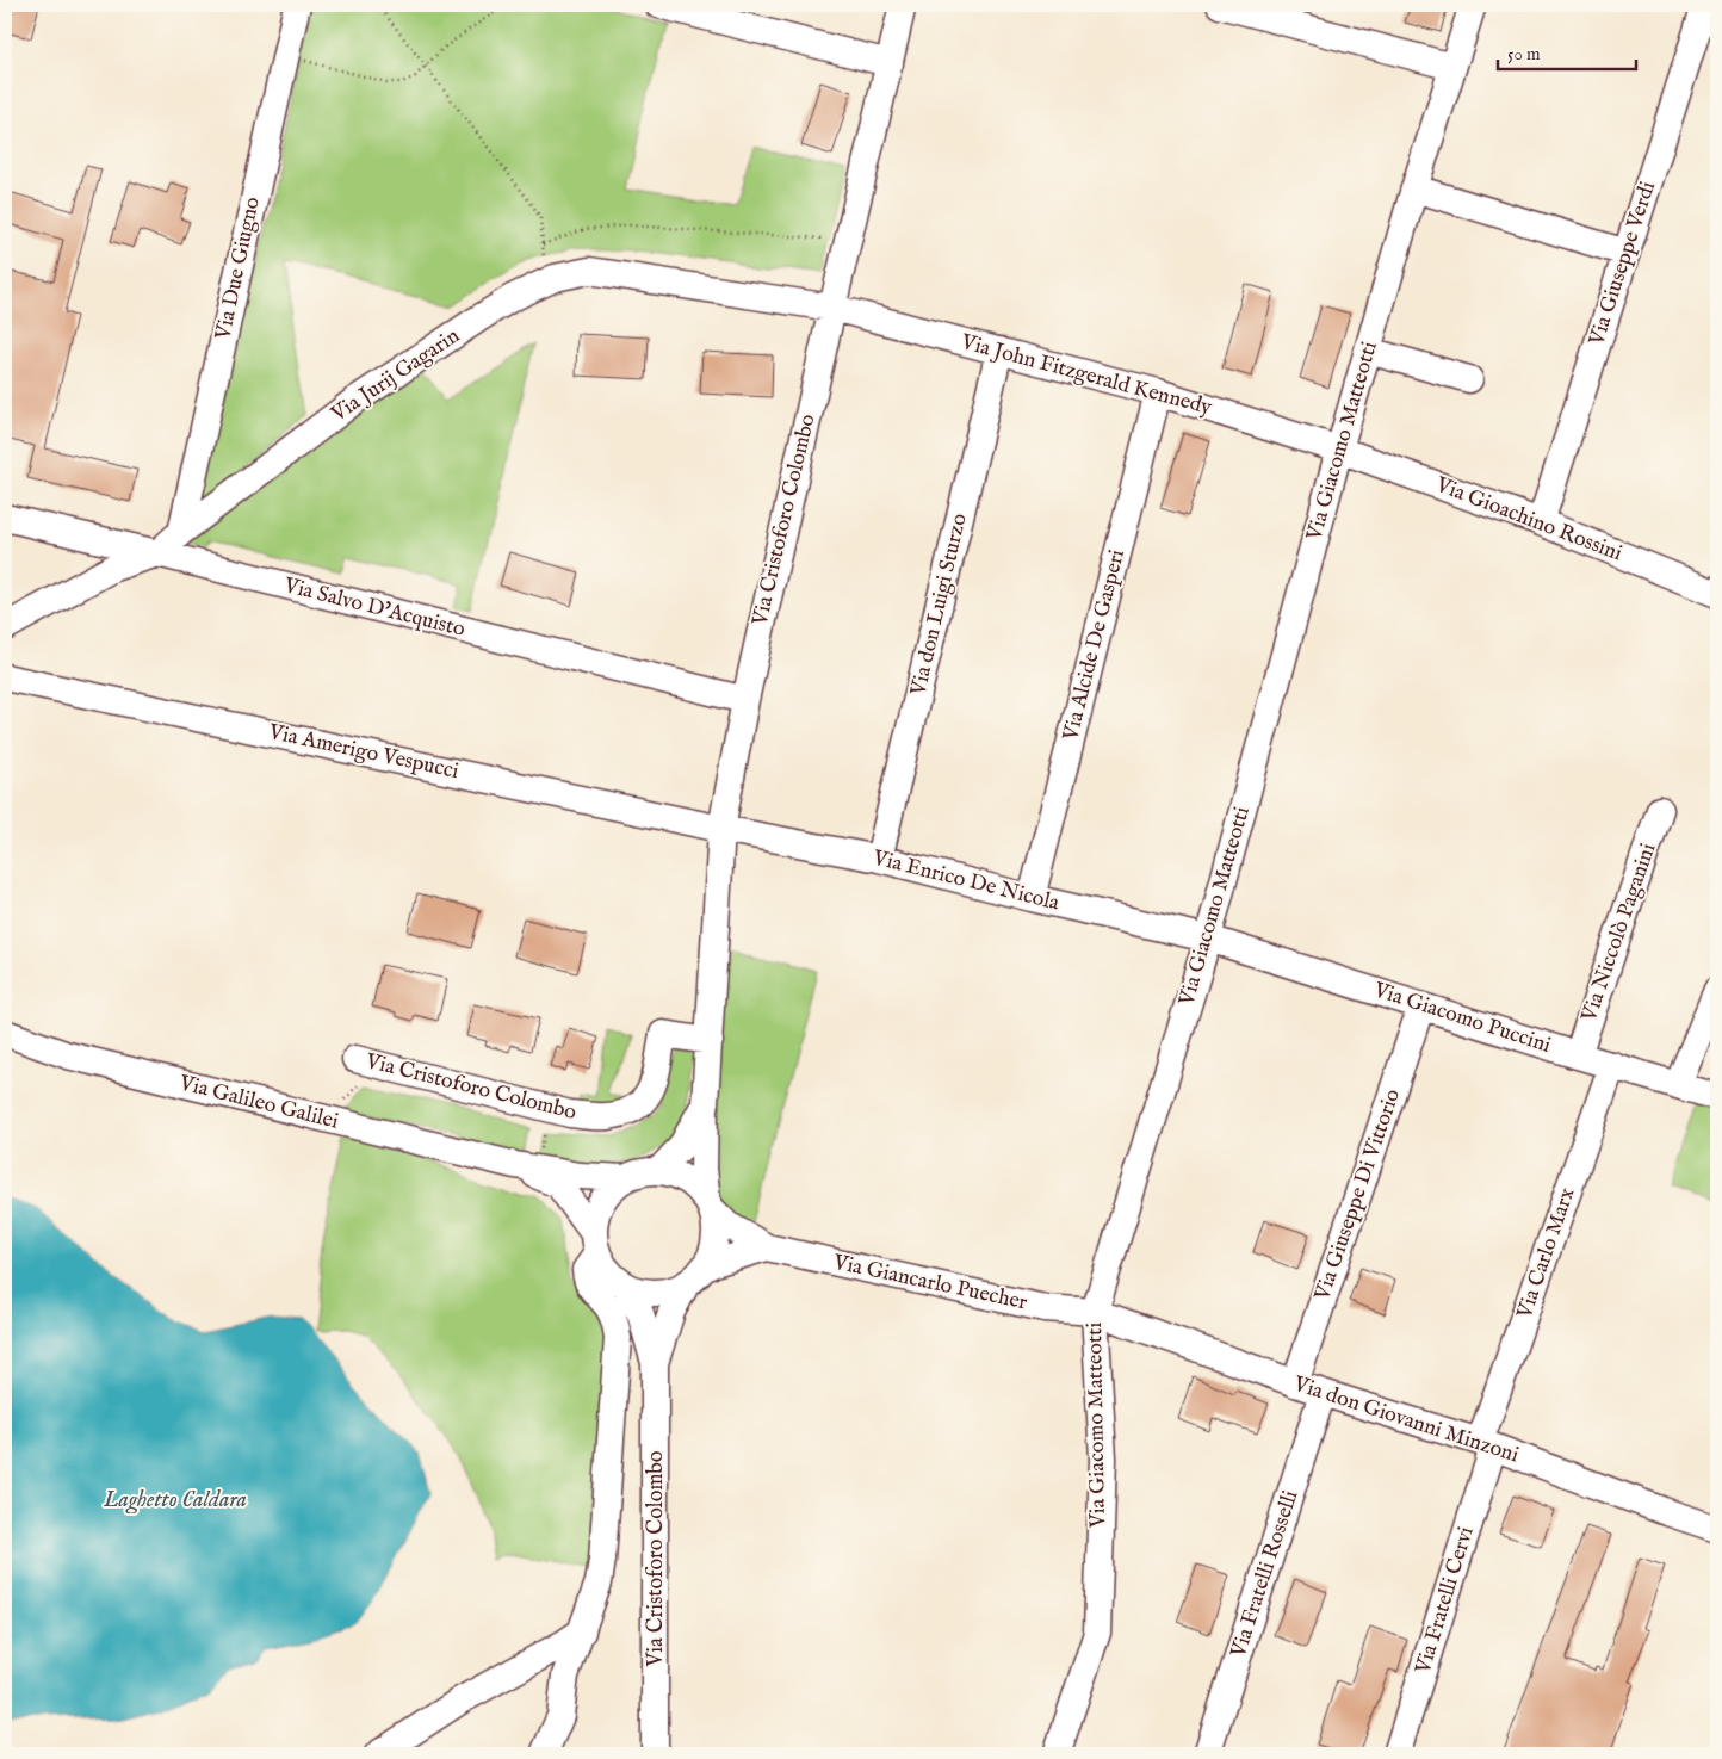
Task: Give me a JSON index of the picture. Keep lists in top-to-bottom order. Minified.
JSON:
{"streets":{"street":["Via Giuseppe Verdi","Via Due Giugno","Via Jurij Gagarin","Via John Fitzgerald Kennedy","Via Giacomo Matteotti","Via Cristoforo Colombo","Via Gioachino Rossini","Via don Luigi Sturzo","Via Salvo D’Acquisto","Via Alcide De Gasperi","Via Amerigo Vespucci","Via Enrico De Nicola","Via Niccolò Paganini","Via Giacomo Puccini","Via Galileo Galilei","Via Giuseppe Di Vittorio","Via Carlo Marx","Via Giancarlo Puecher","Via don Giovanni Minzoni","Via Fratelli Rosselli","Via Fratelli Cervi"]},"crossings":[["Via Giuseppe Verdi","Via Gioachino Rossini"],["Via Due Giugno","Via Jurij Gagarin"],["Via Jurij Gagarin","Via John Fitzgerald Kennedy"],["Via Jurij Gagarin","Via Cristoforo Colombo"],["Via Jurij Gagarin","Via Salvo D’Acquisto"],["Via John Fitzgerald Kennedy","Via Giacomo Matteotti"],["Via John Fitzgerald Kennedy","Via Cristoforo Colombo"],["Via John Fitzgerald Kennedy","Via Gioachino Rossini"],["Via John Fitzgerald Kennedy","Via don Luigi Sturzo"],["Via John Fitzgerald Kennedy","Via Alcide De Gasperi"],["Via Giacomo Matteotti","Via Gioachino Rossini"],["Via Giacomo Matteotti","Via Enrico De Nicola"],["Via Giacomo Matteotti","Via Giacomo Puccini"],["Via Giacomo Matteotti","Via Giancarlo Puecher"],["Via Giacomo Matteotti","Via don Giovanni Minzoni"],["Via Cristoforo Colombo","Via Salvo D’Acquisto"],["Via Cristoforo Colombo","Via Amerigo Vespucci"],["Via Cristoforo Colombo","Via Enrico De Nicola"],["Via Cristoforo Colombo","Via Galileo Galilei"],["Via Cristoforo Colombo","Via Giancarlo Puecher"],["Via don Luigi Sturzo","Via Enrico De Nicola"],["Via Alcide De Gasperi","Via Enrico De Nicola"],["Via Amerigo Vespucci","Via Enrico De Nicola"],["Via Enrico De Nicola","Via Giacomo Puccini"],["Via Niccolò Paganini","Via Giacomo Puccini"],["Via Giacomo Puccini","Via Giuseppe Di Vittorio"],["Via Giacomo Puccini","Via Carlo Marx"],["Via Galileo Galilei","Via Giancarlo Puecher"],["Via Giuseppe Di Vittorio","Via don Giovanni Minzoni"],["Via Carlo Marx","Via don Giovanni Minzoni"],["Via Carlo Marx","Via Fratelli Cervi"],["Via Giancarlo Puecher","Via don Giovanni Minzoni"],["Via don Giovanni Minzoni","Via Fratelli Rosselli"],["Via don Giovanni Minzoni","Via Fratelli Cervi"]],"water":["Laghetto Caldara"],"scale_bar":"50 m"}
